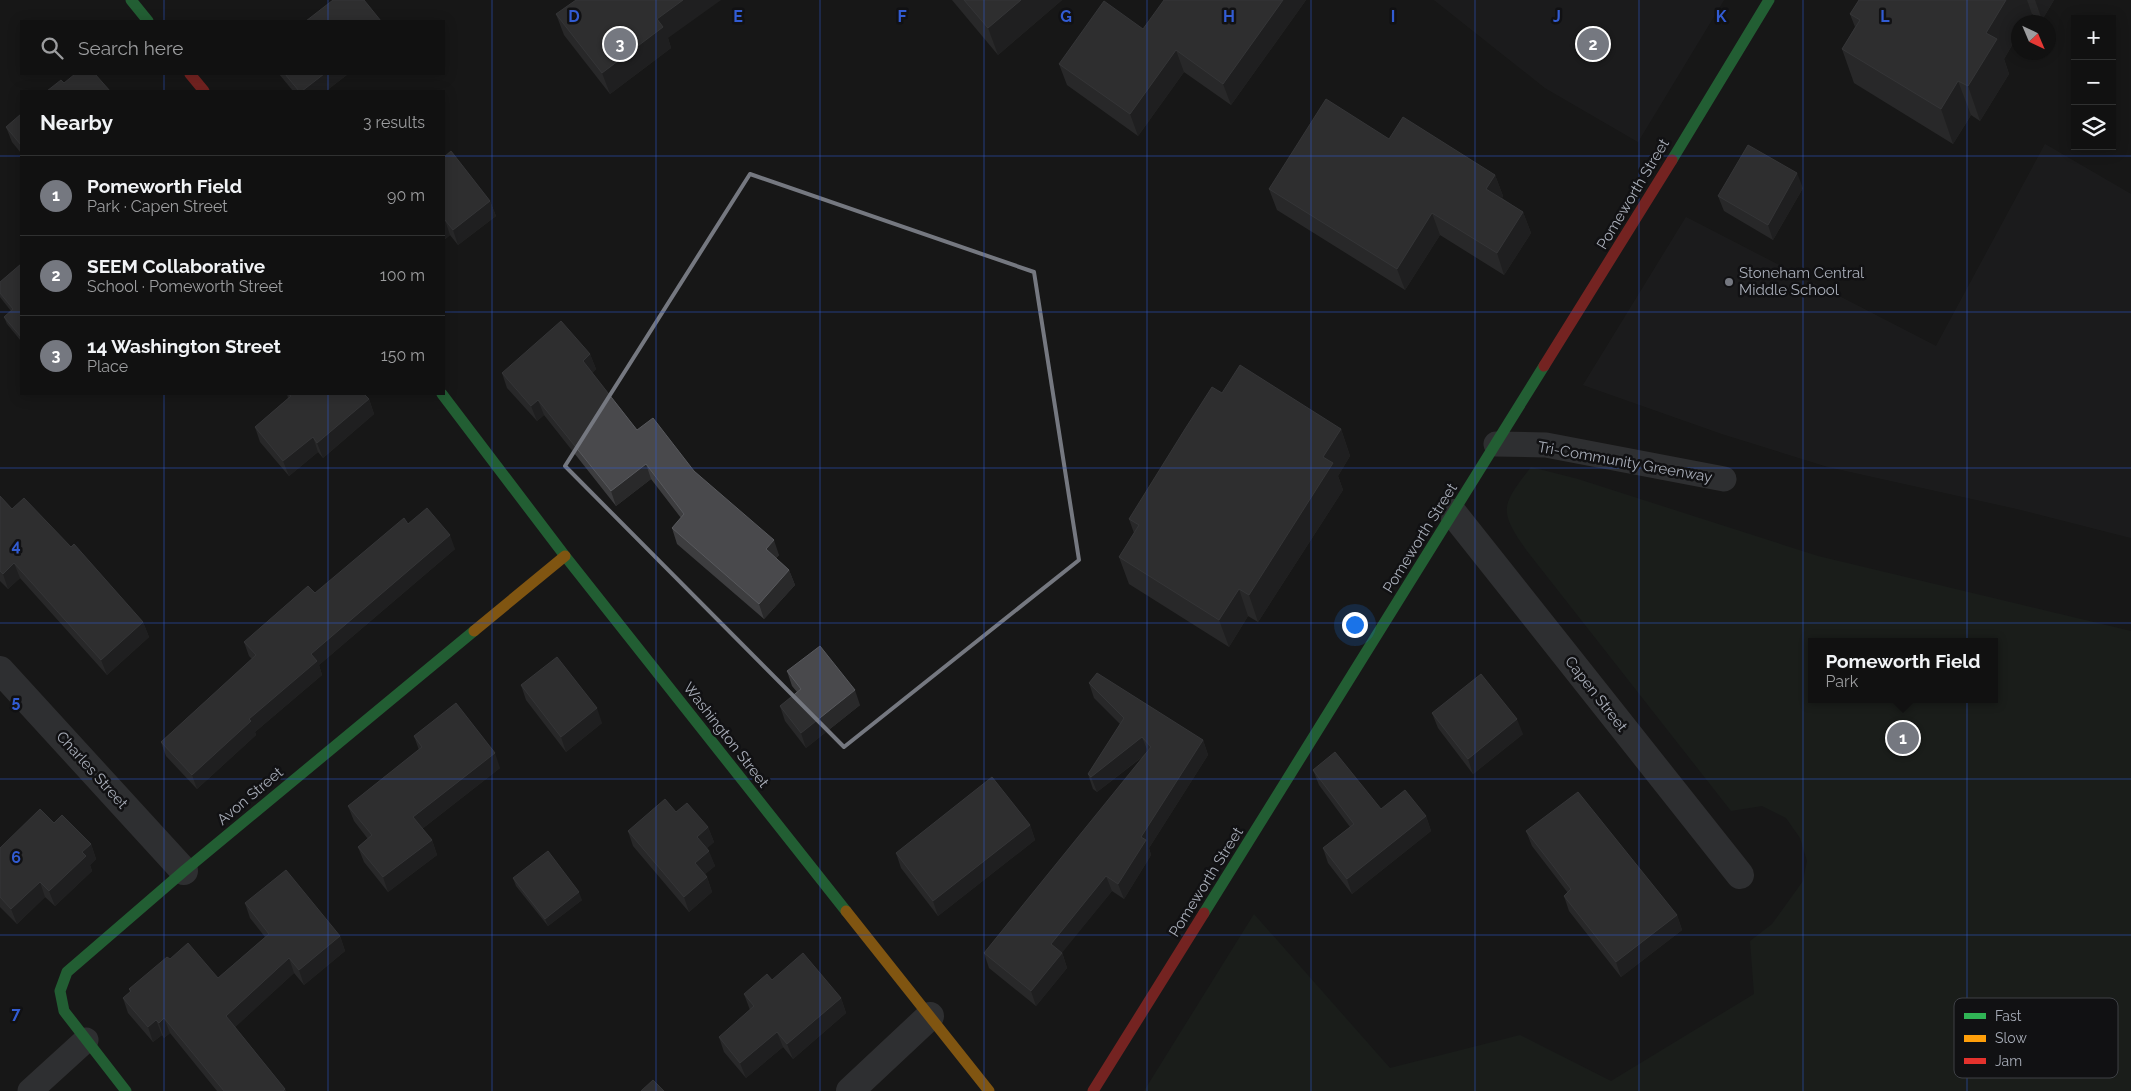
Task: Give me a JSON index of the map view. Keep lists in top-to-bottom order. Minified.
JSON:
{"streets":{"street":["Pomeworth Street","Capen Street","Washington Street","Charles Street","Avon Street"],"lane":["Tri-Community Greenway"]},"crossings":[["Pomeworth Street","Tri-Community Greenway"],["Pomeworth Street","Capen Street"],["Washington Street","Avon Street"],["Charles Street","Avon Street"]],"places":["Stoneham Central Middle School"],"legend":["Fast","Slow","Jam"],"north":"bottom right","page":{"map_buttons":["+","−"],"search":"Search here","pins":["2","3","1"],"heading":["Nearby","3 results"],"list":[{"mark":"1","name":"Pomeworth Field","note":"Park · Capen Street","value":"90 m"},{"mark":"2","name":"SEEM Collaborative","note":"School · Pomeworth Street","value":"100 m"},{"mark":"3","name":"14 Washington Street","note":"Place","value":"150 m"}],"popup":["Pomeworth Field","Park"]},"grid":{"columns":["D","E","F","G","H","I","J","K","L"],"rows":["4","5","6","7"]}}
